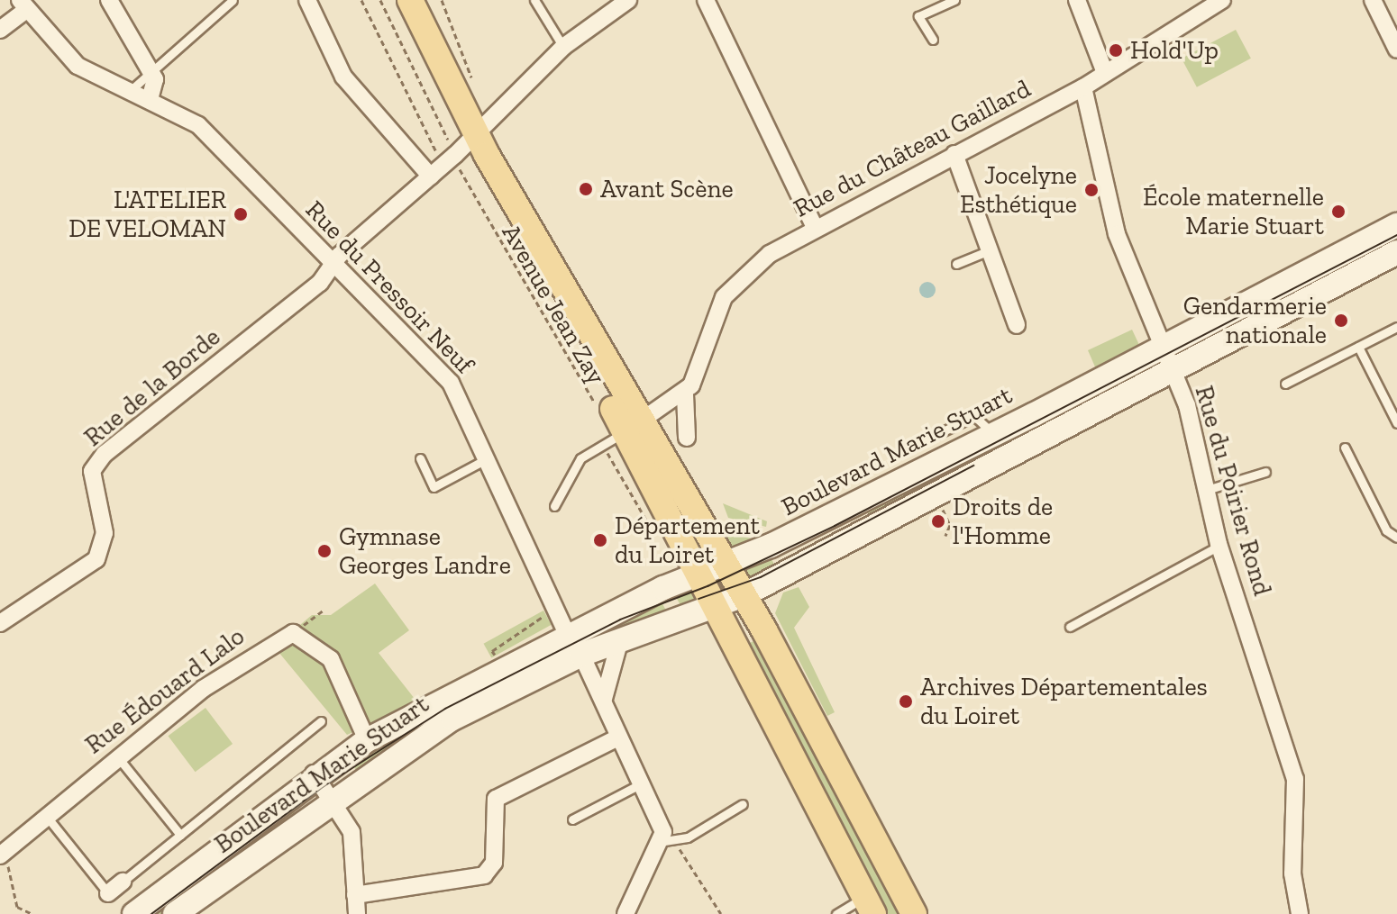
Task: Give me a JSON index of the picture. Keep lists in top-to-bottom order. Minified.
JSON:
{"streets":{"main road":["Avenue Jean Zay","Boulevard Marie Stuart"],"street":["Rue du Château Gaillard","Rue du Pressoir Neuf","Rue de la Borde","Rue du Poirier Rond","Rue Édouard Lalo"]},"crossings":[["Rue du Château Gaillard","Rue du Poirier Rond"],["Rue du Pressoir Neuf","Rue de la Borde"],["Rue du Pressoir Neuf","Boulevard Marie Stuart"],["Avenue Jean Zay","Rue de la Borde"],["Avenue Jean Zay","Boulevard Marie Stuart"],["Boulevard Marie Stuart","Rue du Poirier Rond"]],"places":["Hold'Up","Avant Scène","Jocelyne Esthétique","École maternelle Marie Stuart","L'ATELIER DE VELOMAN","Gendarmerie nationale","Droits de l'Homme","Département du Loiret","Gymnase Georges Landre","Archives Départementales du Loiret"]}
